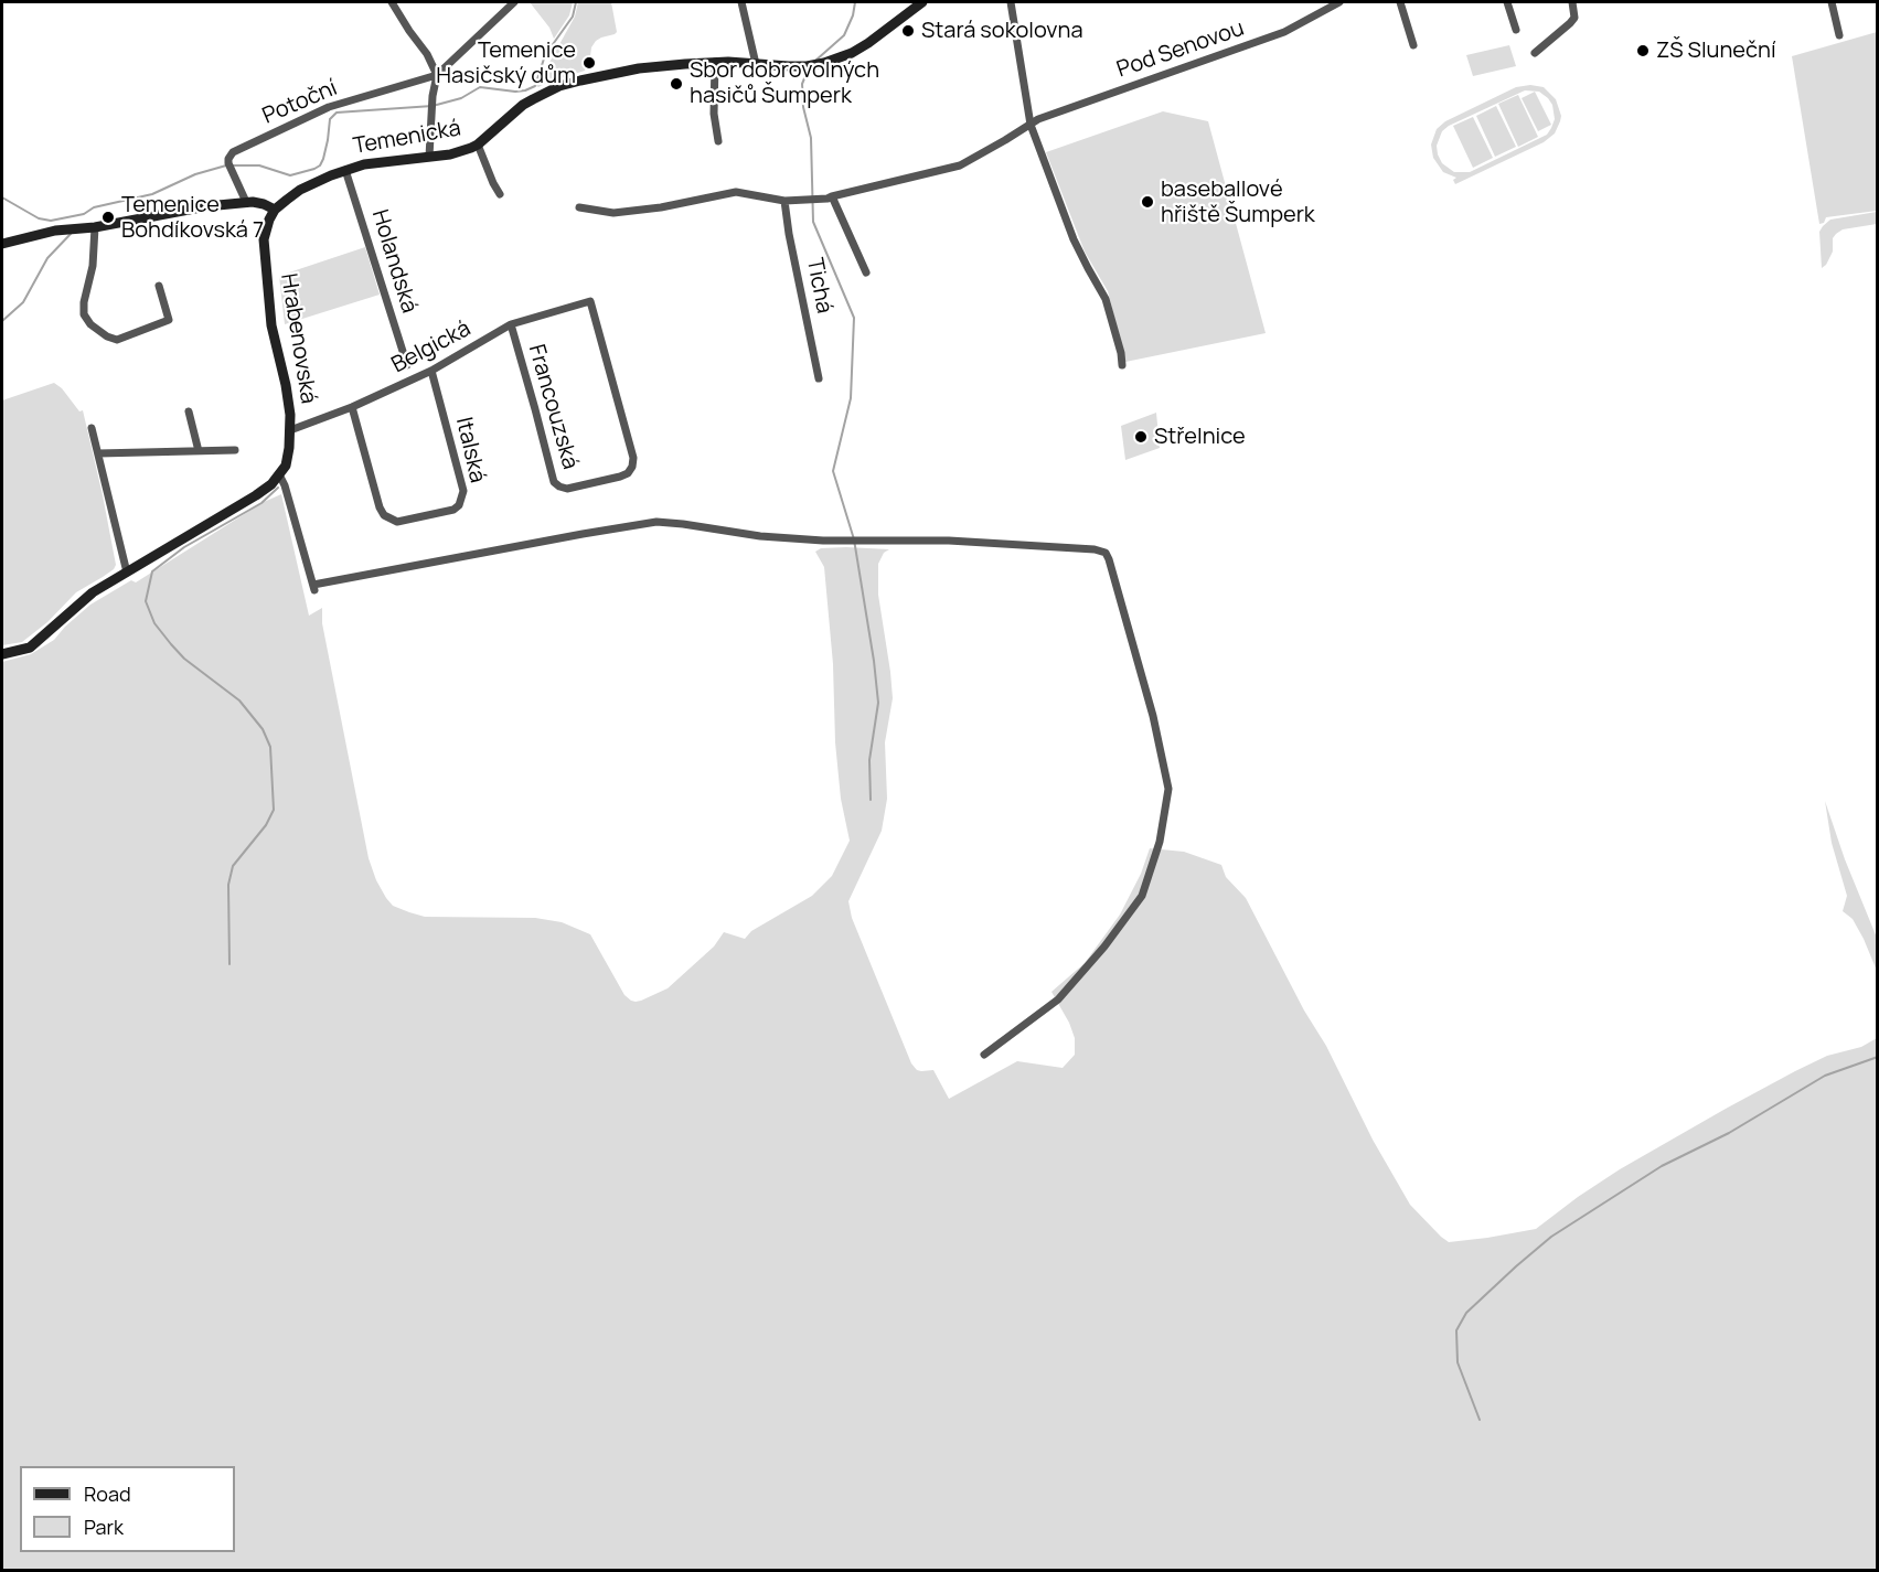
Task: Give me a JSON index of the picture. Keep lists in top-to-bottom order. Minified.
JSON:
{"streets":{"street":["Pod Senovou","Potoční","Temenická","Holandská","Tichá","Hrabenovská","Belgická","Francouzská","Italská"]},"crossings":[["Pod Senovou","Tichá"],["Temenická","Holandská"],["Temenická","Hrabenovská"],["Hrabenovská","Belgická"],["Belgická","Francouzská"],["Belgická","Italská"]],"places":["Stará sokolovna","ZŠ Sluneční","Temenice Hasičský dům","Sbor dobrovolných hasičů Šumperk","baseballové hřiště Šumperk","Temenice Bohdíkovská 7","Střelnice"],"legend":["Road","Park"]}
